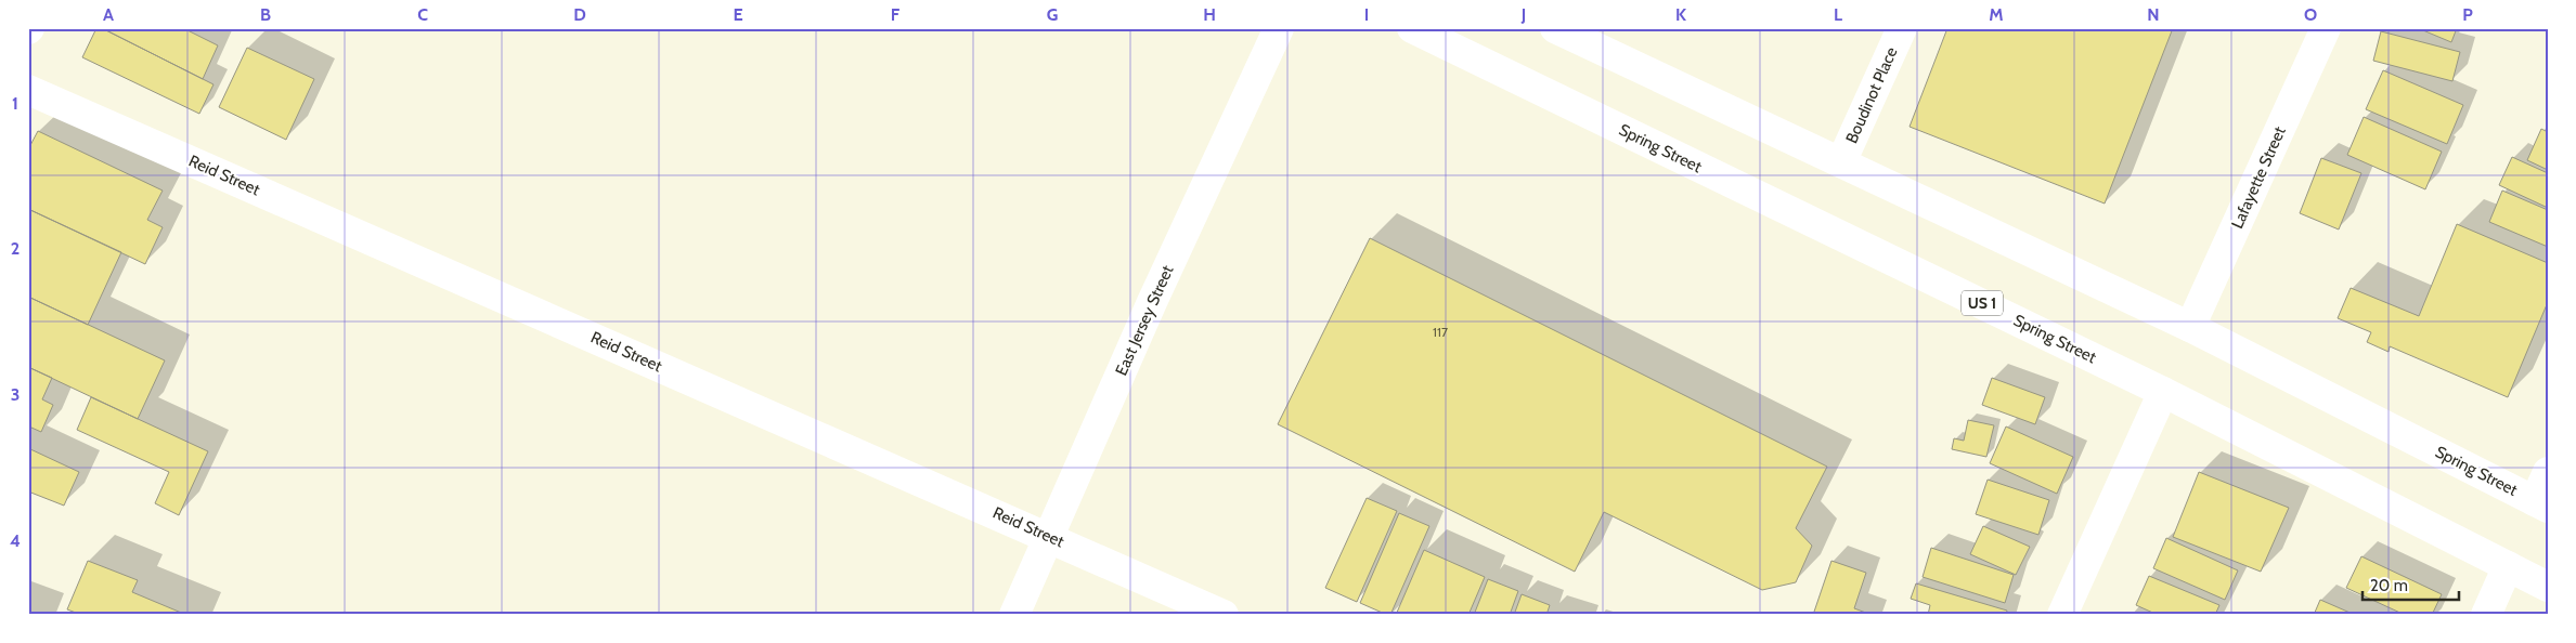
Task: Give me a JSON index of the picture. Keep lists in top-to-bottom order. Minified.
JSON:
{"streets":{"main road":["Boudinot Place","Spring Street","Reid Street","Lafayette Street","US 1","East Jersey Street"]},"crossings":[["Boudinot Place","Spring Street"],["Spring Street","Lafayette Street"],["Reid Street","East Jersey Street"]],"house_numbers":["117"],"scale_bar":"20 m","grid":{"columns":["A","B","C","D","E","F","G","H","I","J","K","L","M","N","O","P"],"rows":["1","2","3","4"]}}
